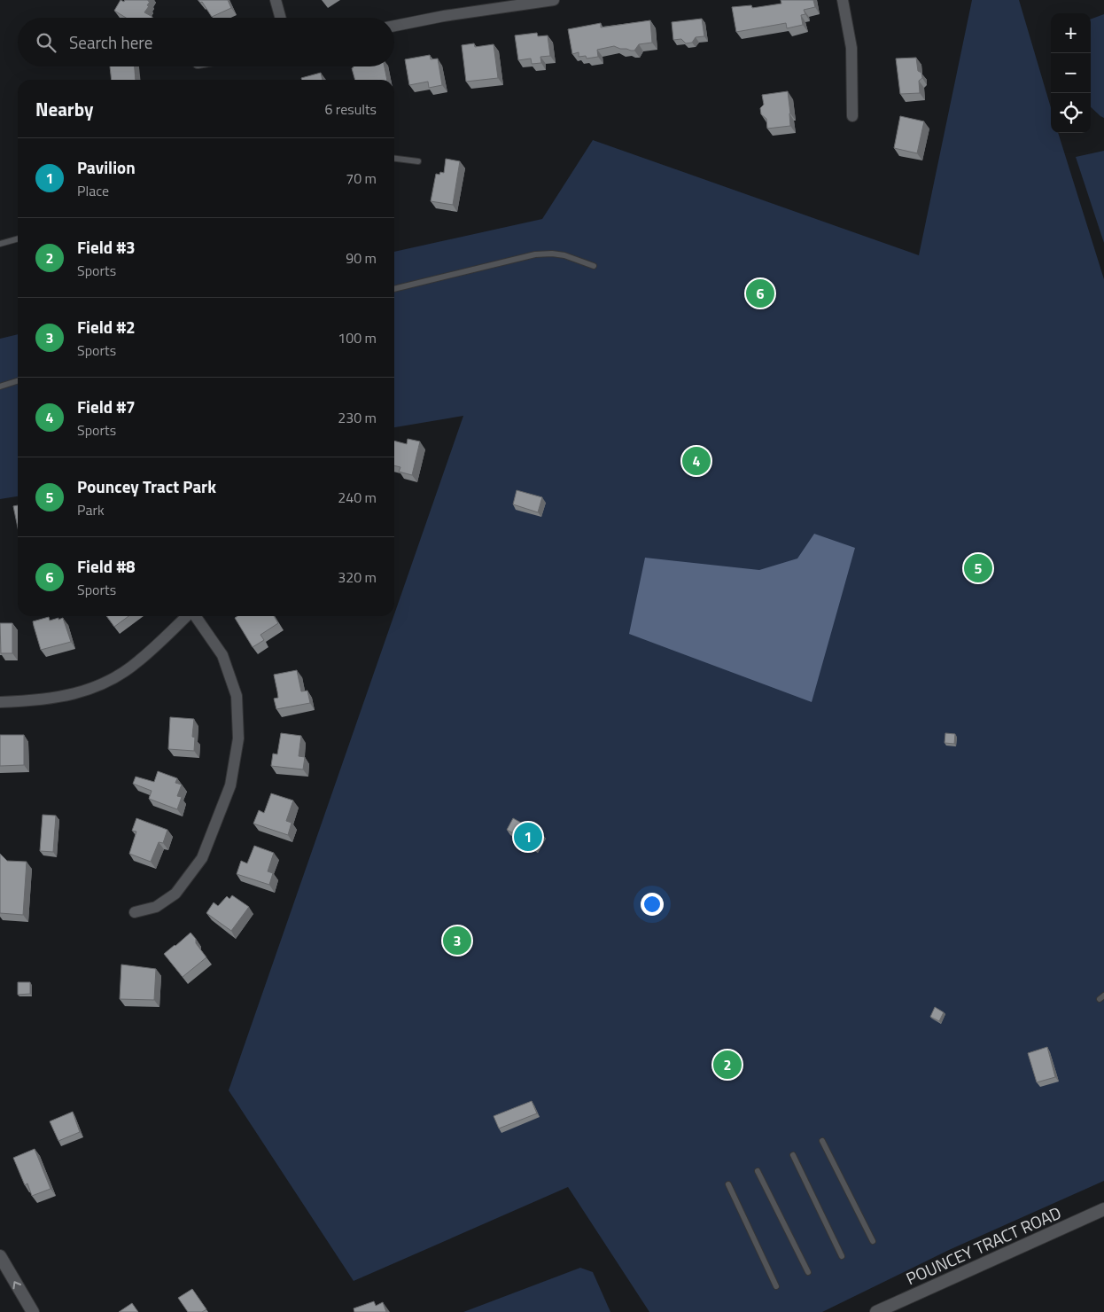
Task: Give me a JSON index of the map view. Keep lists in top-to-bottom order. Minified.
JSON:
{"streets":{"main road":["POUNCEY TRACT ROAD"]},"page":{"map_buttons":["+","−"],"search":"Search here","heading":["Nearby","6 results"],"list":[{"mark":"1","name":"Pavilion","note":"Place","value":"70 m"},{"mark":"2","name":"Field #3","note":"Sports","value":"90 m"},{"mark":"3","name":"Field #2","note":"Sports","value":"100 m"},{"mark":"4","name":"Field #7","note":"Sports","value":"230 m"},{"mark":"5","name":"Pouncey Tract Park","note":"Park","value":"240 m"},{"mark":"6","name":"Field #8","note":"Sports","value":"320 m"}],"pins":["6","4","5","1","3","2"]}}
